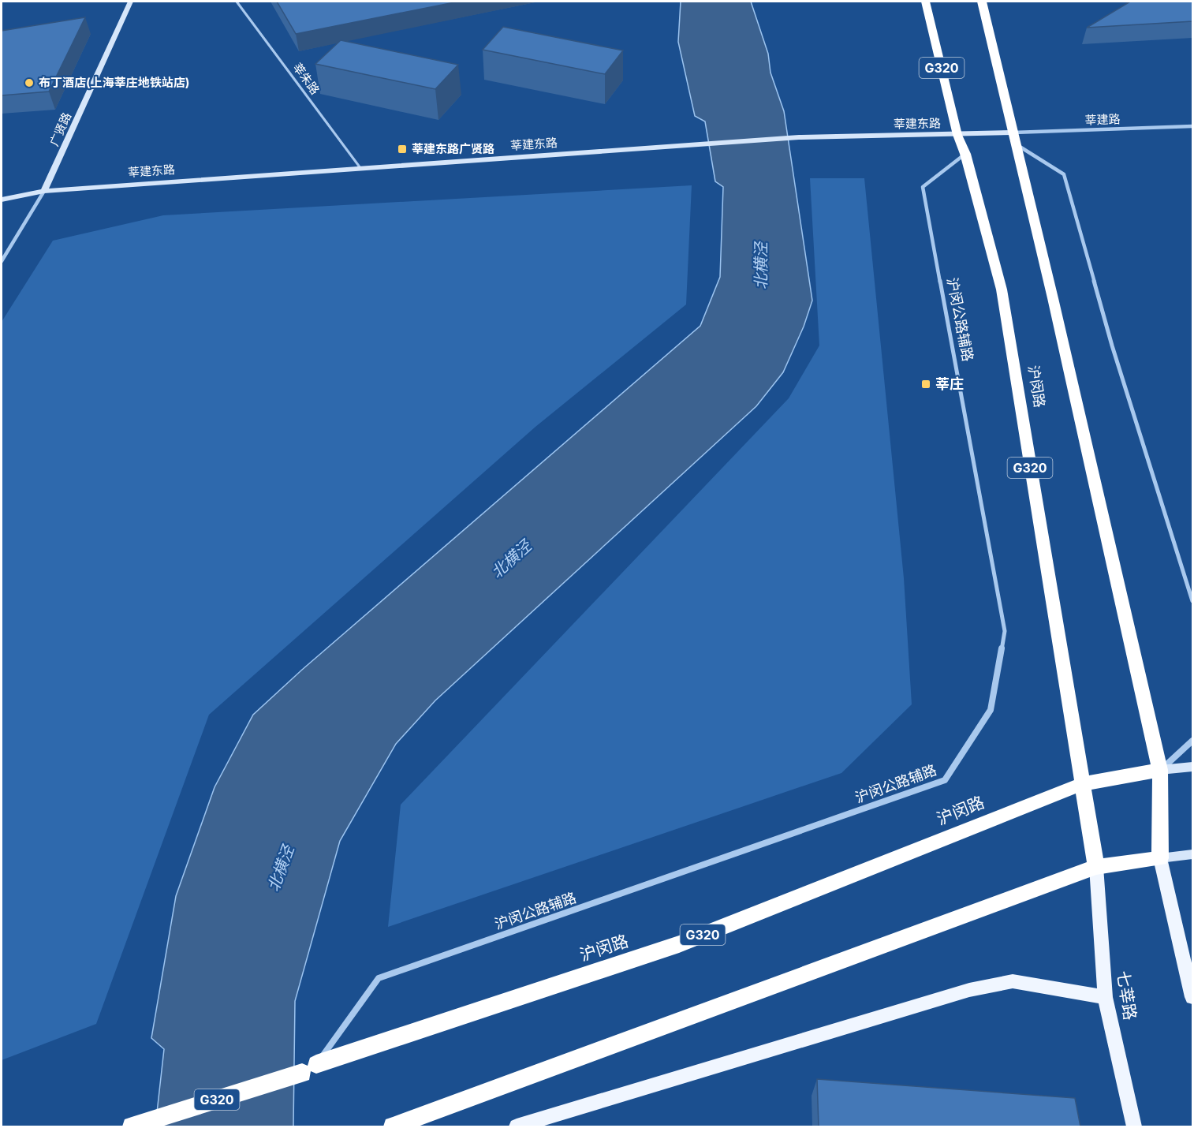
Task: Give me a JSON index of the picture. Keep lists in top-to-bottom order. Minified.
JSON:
{"streets":{"highway":["G320","沪闵路"],"main road":["七莘路"],"street":["莘建路","莘建东路","广贤路","沪闵公路辅路"],"lane":["莘朱路"]},"crossings":[["莘朱路","莘建东路"],["莘建路","莘建东路"],["莘建东路","广贤路"],["莘建东路","沪闵路"],["沪闵公路辅路","沪闵路"],["沪闵路","七莘路"]],"water":["北横泾"],"places":{"other":["布丁酒店(上海莘庄地铁站店)"],"transit":["莘建东路广贤路","莘庄"]}}
